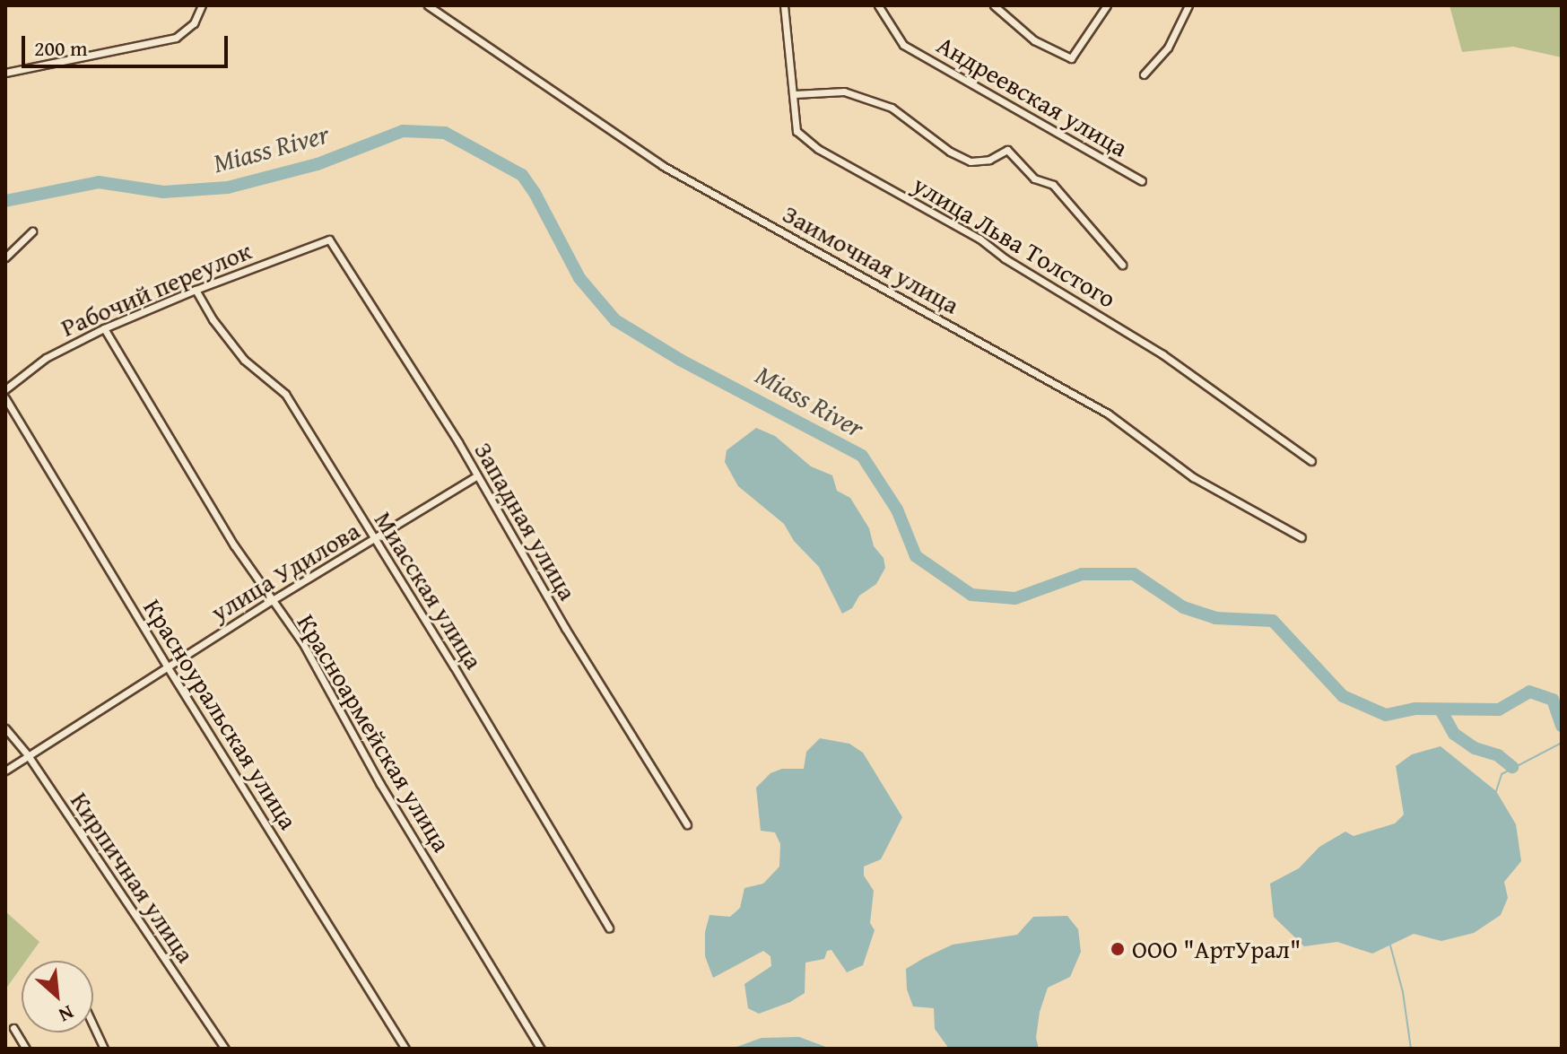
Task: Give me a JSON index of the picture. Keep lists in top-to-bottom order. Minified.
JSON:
{"streets":{"street":["Андреевская улица","улица Льва Толстого","Заимочная улица","Рабочий переулок","Западная улица","улица Удилова","Миасская улица","Красноуральская улица","Красноармейская улица","Кирпичная улица"]},"crossings":[["Рабочий переулок","Западная улица"],["Рабочий переулок","Миасская улица"],["Рабочий переулок","Красноармейская улица"],["Западная улица","улица Удилова"],["улица Удилова","Миасская улица"],["улица Удилова","Красноуральская улица"],["улица Удилова","Красноармейская улица"],["улица Удилова","Кирпичная улица"]],"water":["Miass River"],"places":["ООО \"АртУрал\""],"scale_bar":"200 m","north":"bottom right"}
